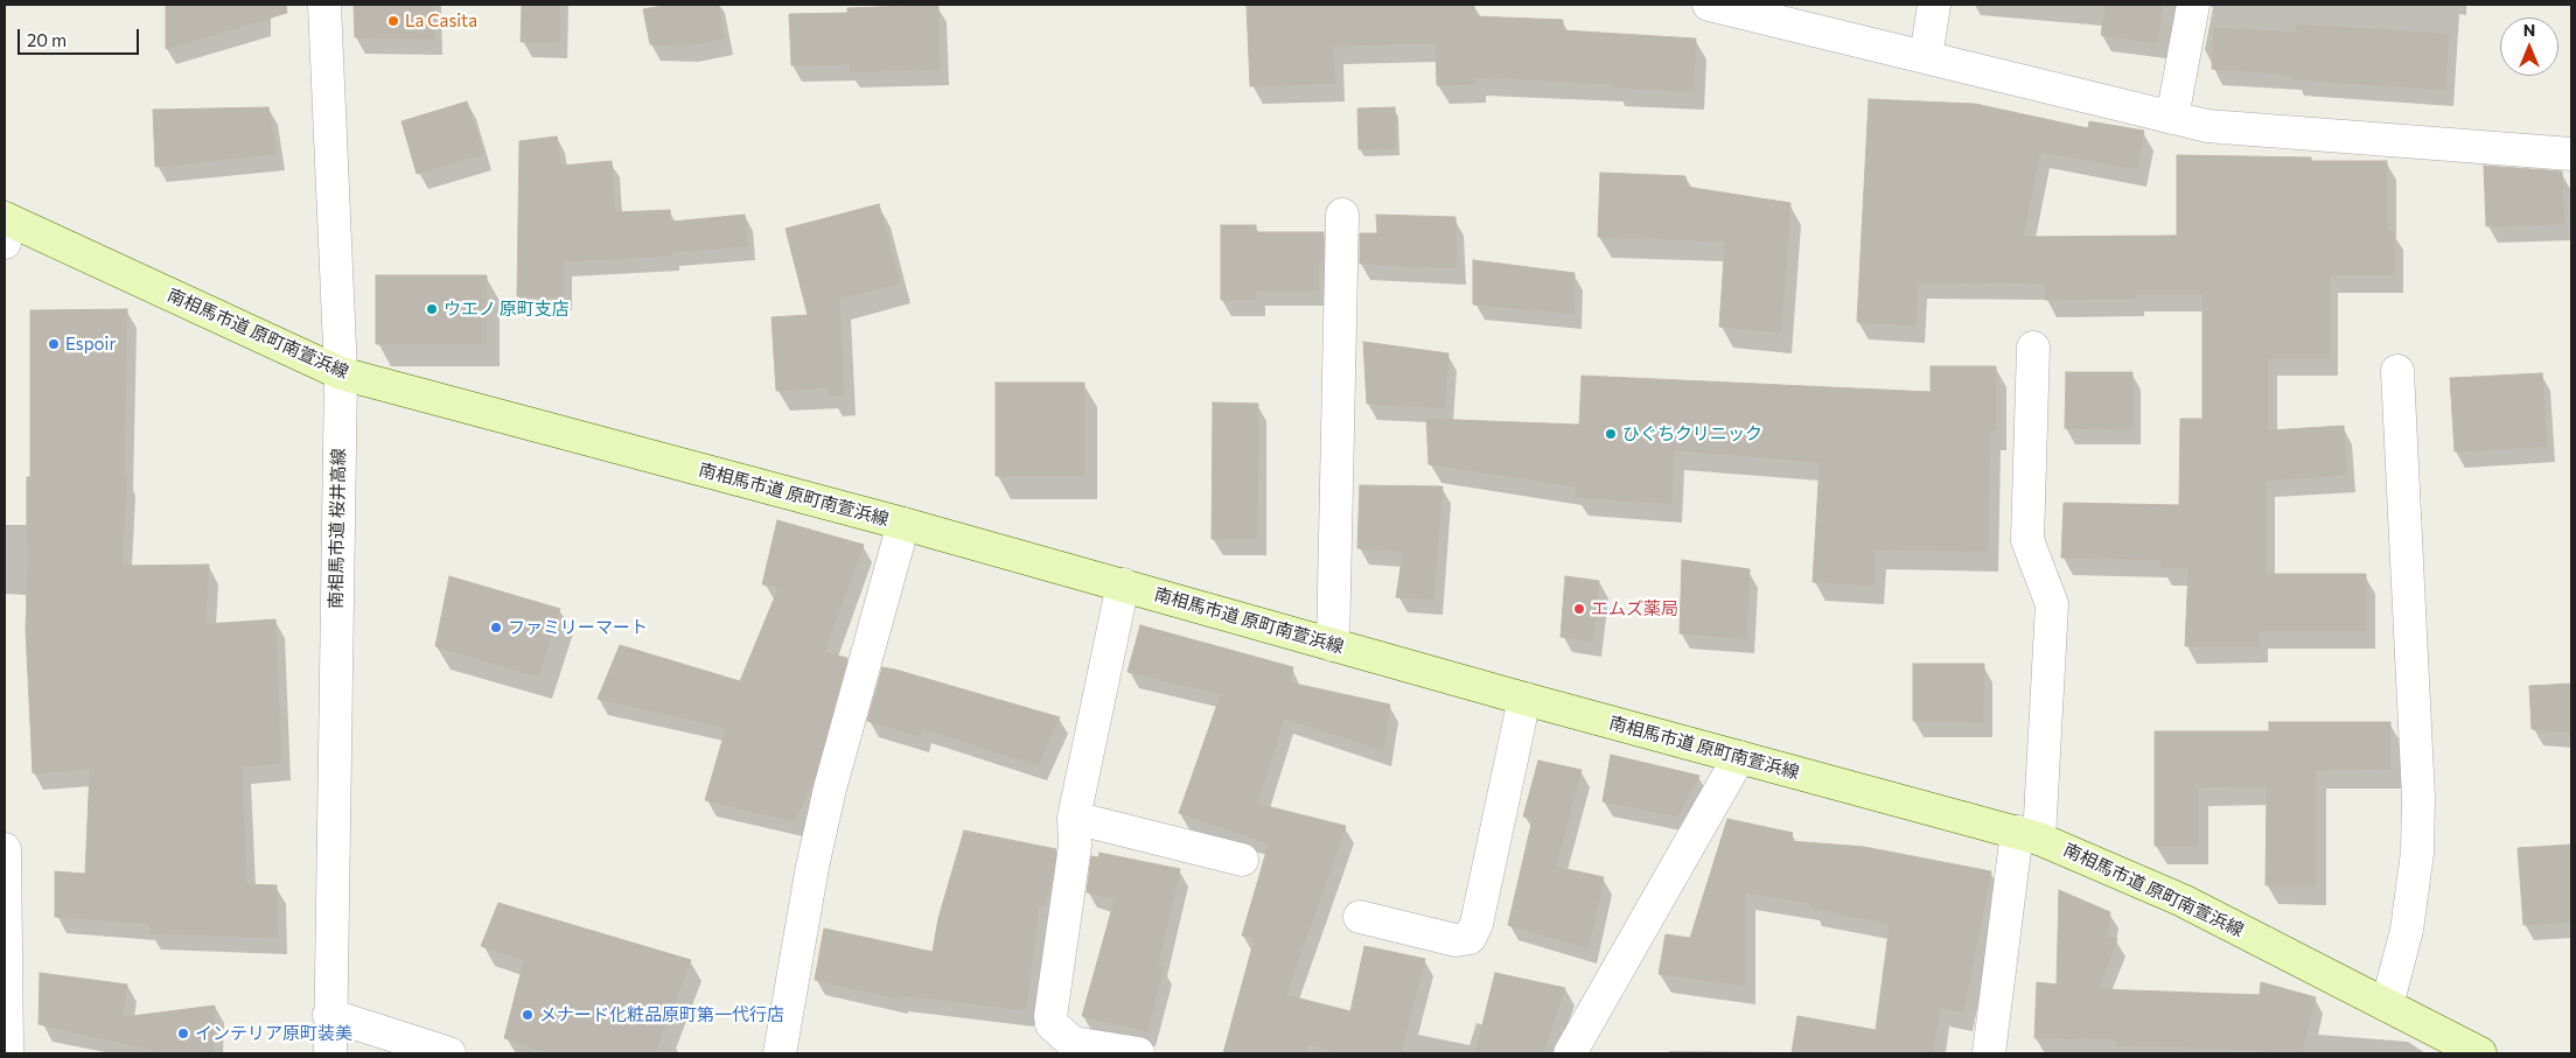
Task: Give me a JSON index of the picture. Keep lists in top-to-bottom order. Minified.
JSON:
{"streets":{"street":["南相馬市道 原町南萱浜線","南相馬市道 桜井高線"]},"crossings":[["南相馬市道 原町南萱浜線","南相馬市道 桜井高線"]],"places":["La Casita","ウエノ 原町支店","Espoir","ひぐちクリニック","エムズ薬局","ファミリーマート","メナード化粧品原町第一代行店","インテリア原町装美"],"scale_bar":"20 m","north":"top"}
